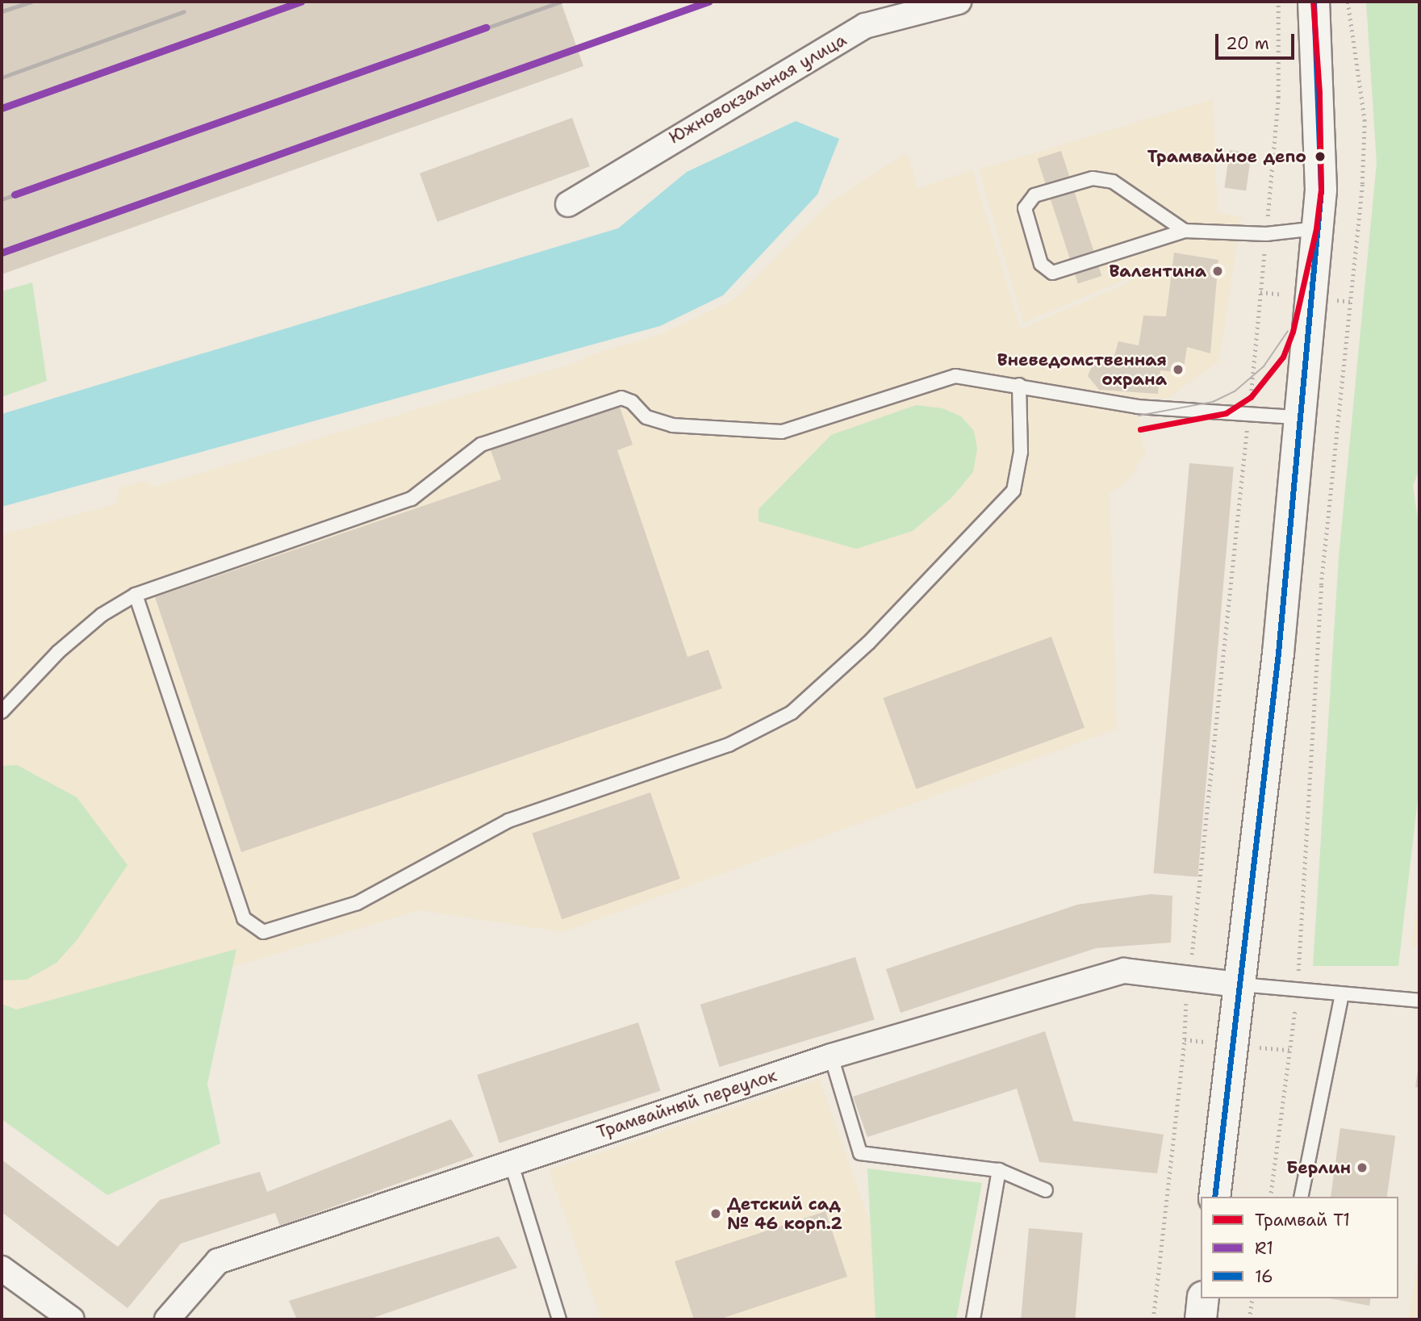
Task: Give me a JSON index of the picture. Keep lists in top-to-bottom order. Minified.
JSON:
{"streets":{"street":["Южновокзальная улица","Трамвайный переулок"]},"places":["Трамвайное депо","Валентина","Вневедомственная охрана","Берлин","Детский сад № 46 корп.2"],"lines":["tram line T1","transit line R1","transit line 16"],"legend":["Трамвай T1","R1","16"],"scale_bar":"20 m"}
